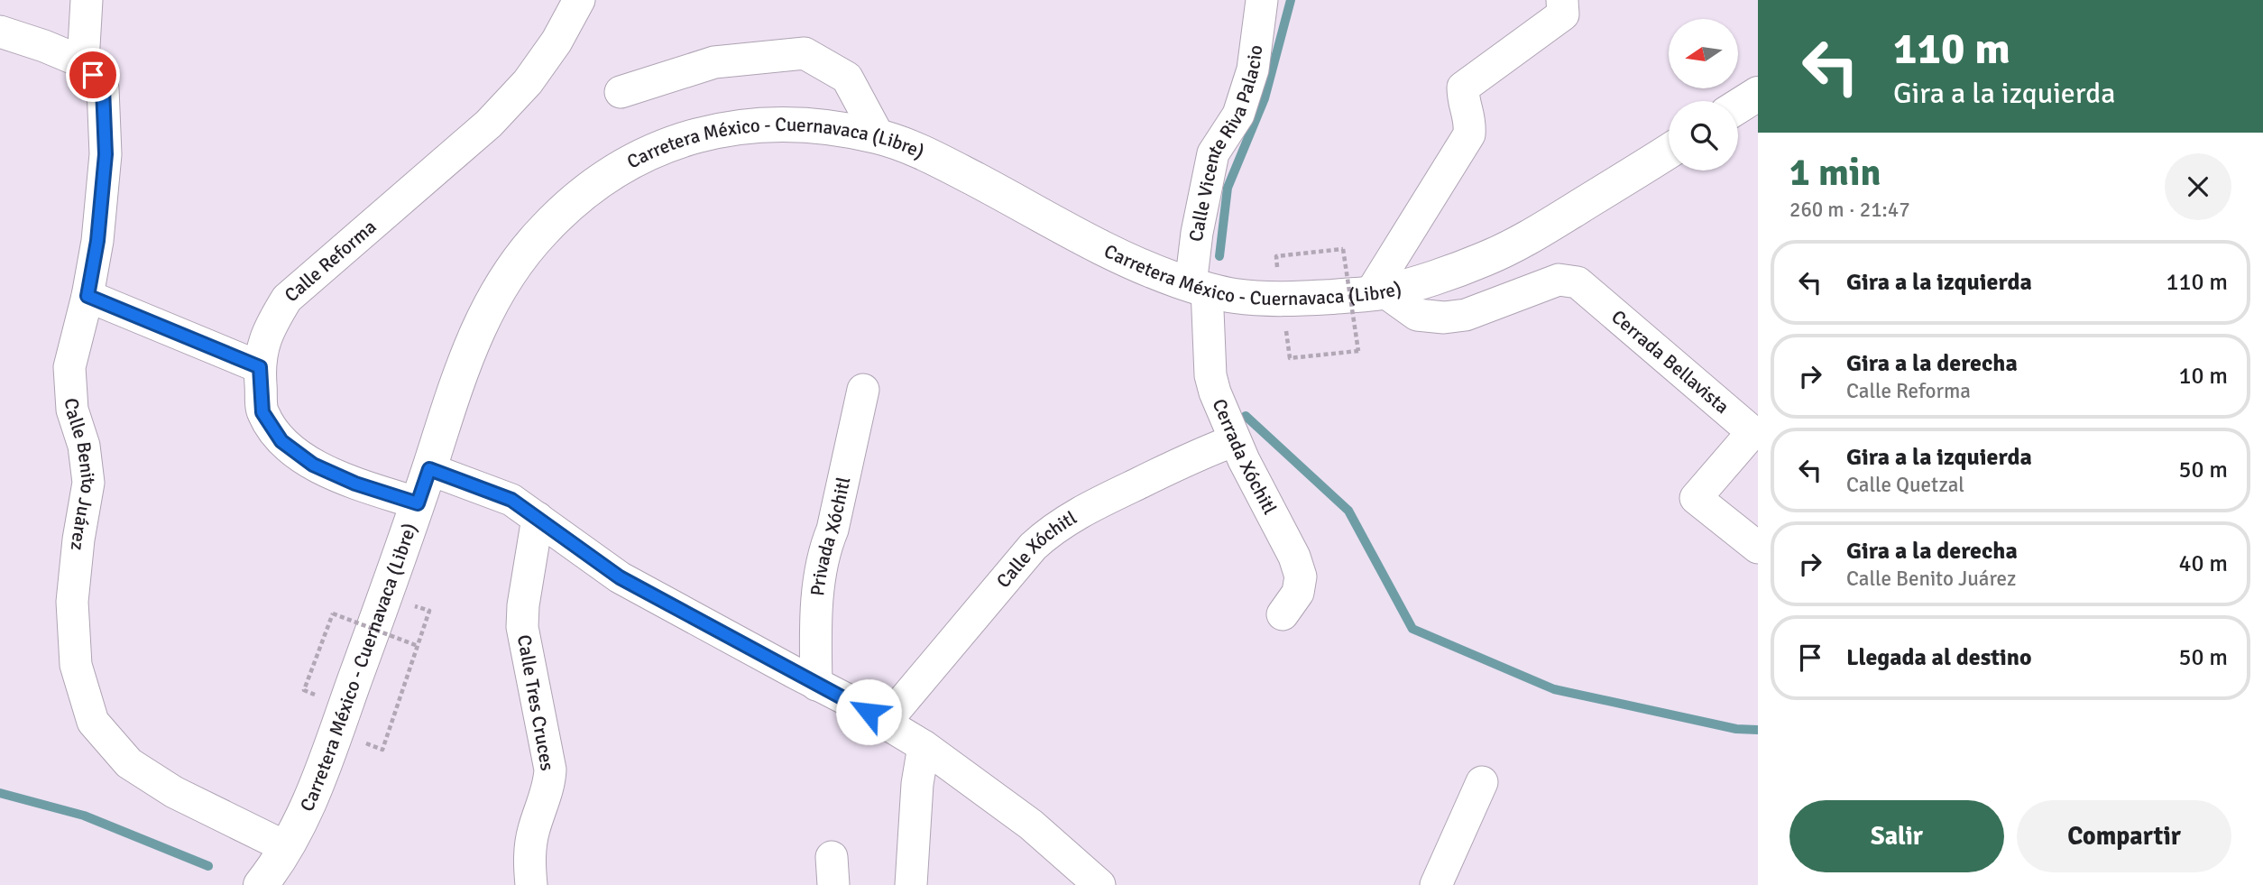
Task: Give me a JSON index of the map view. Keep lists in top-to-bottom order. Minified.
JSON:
{"streets":{"main road":["Carretera México - Cuernavaca (Libre)"],"street":["Calle Vicente Riva Palacio","Calle Reforma","Cerrada Bellavista","Cerrada Xóchitl","Calle Benito Juárez","Privada Xóchitl","Calle Xóchitl","Calle Tres Cruces"]},"crossings":[["Calle Vicente Riva Palacio","Carretera México - Cuernavaca (Libre)"],["Calle Vicente Riva Palacio","Cerrada Xóchitl"],["Carretera México - Cuernavaca (Libre)","Calle Reforma"],["Carretera México - Cuernavaca (Libre)","Cerrada Bellavista"],["Carretera México - Cuernavaca (Libre)","Cerrada Xóchitl"],["Carretera México - Cuernavaca (Libre)","Calle Benito Juárez"],["Cerrada Xóchitl","Calle Xóchitl"]],"north":"left","page":{"turn":["110 m","Gira a la izquierda"],"heading":["1 min","260 m · 21:47"],"list":[{"name":"Gira a la izquierda","value":"110 m"},{"name":"Gira a la derecha","note":"Calle Reforma","value":"10 m"},{"name":"Gira a la izquierda","note":"Calle Quetzal","value":"50 m"},{"name":"Gira a la derecha","note":"Calle Benito Juárez","value":"40 m"},{"name":"Llegada al destino","value":"50 m"}],"buttons":["Salir","Compartir"]}}
